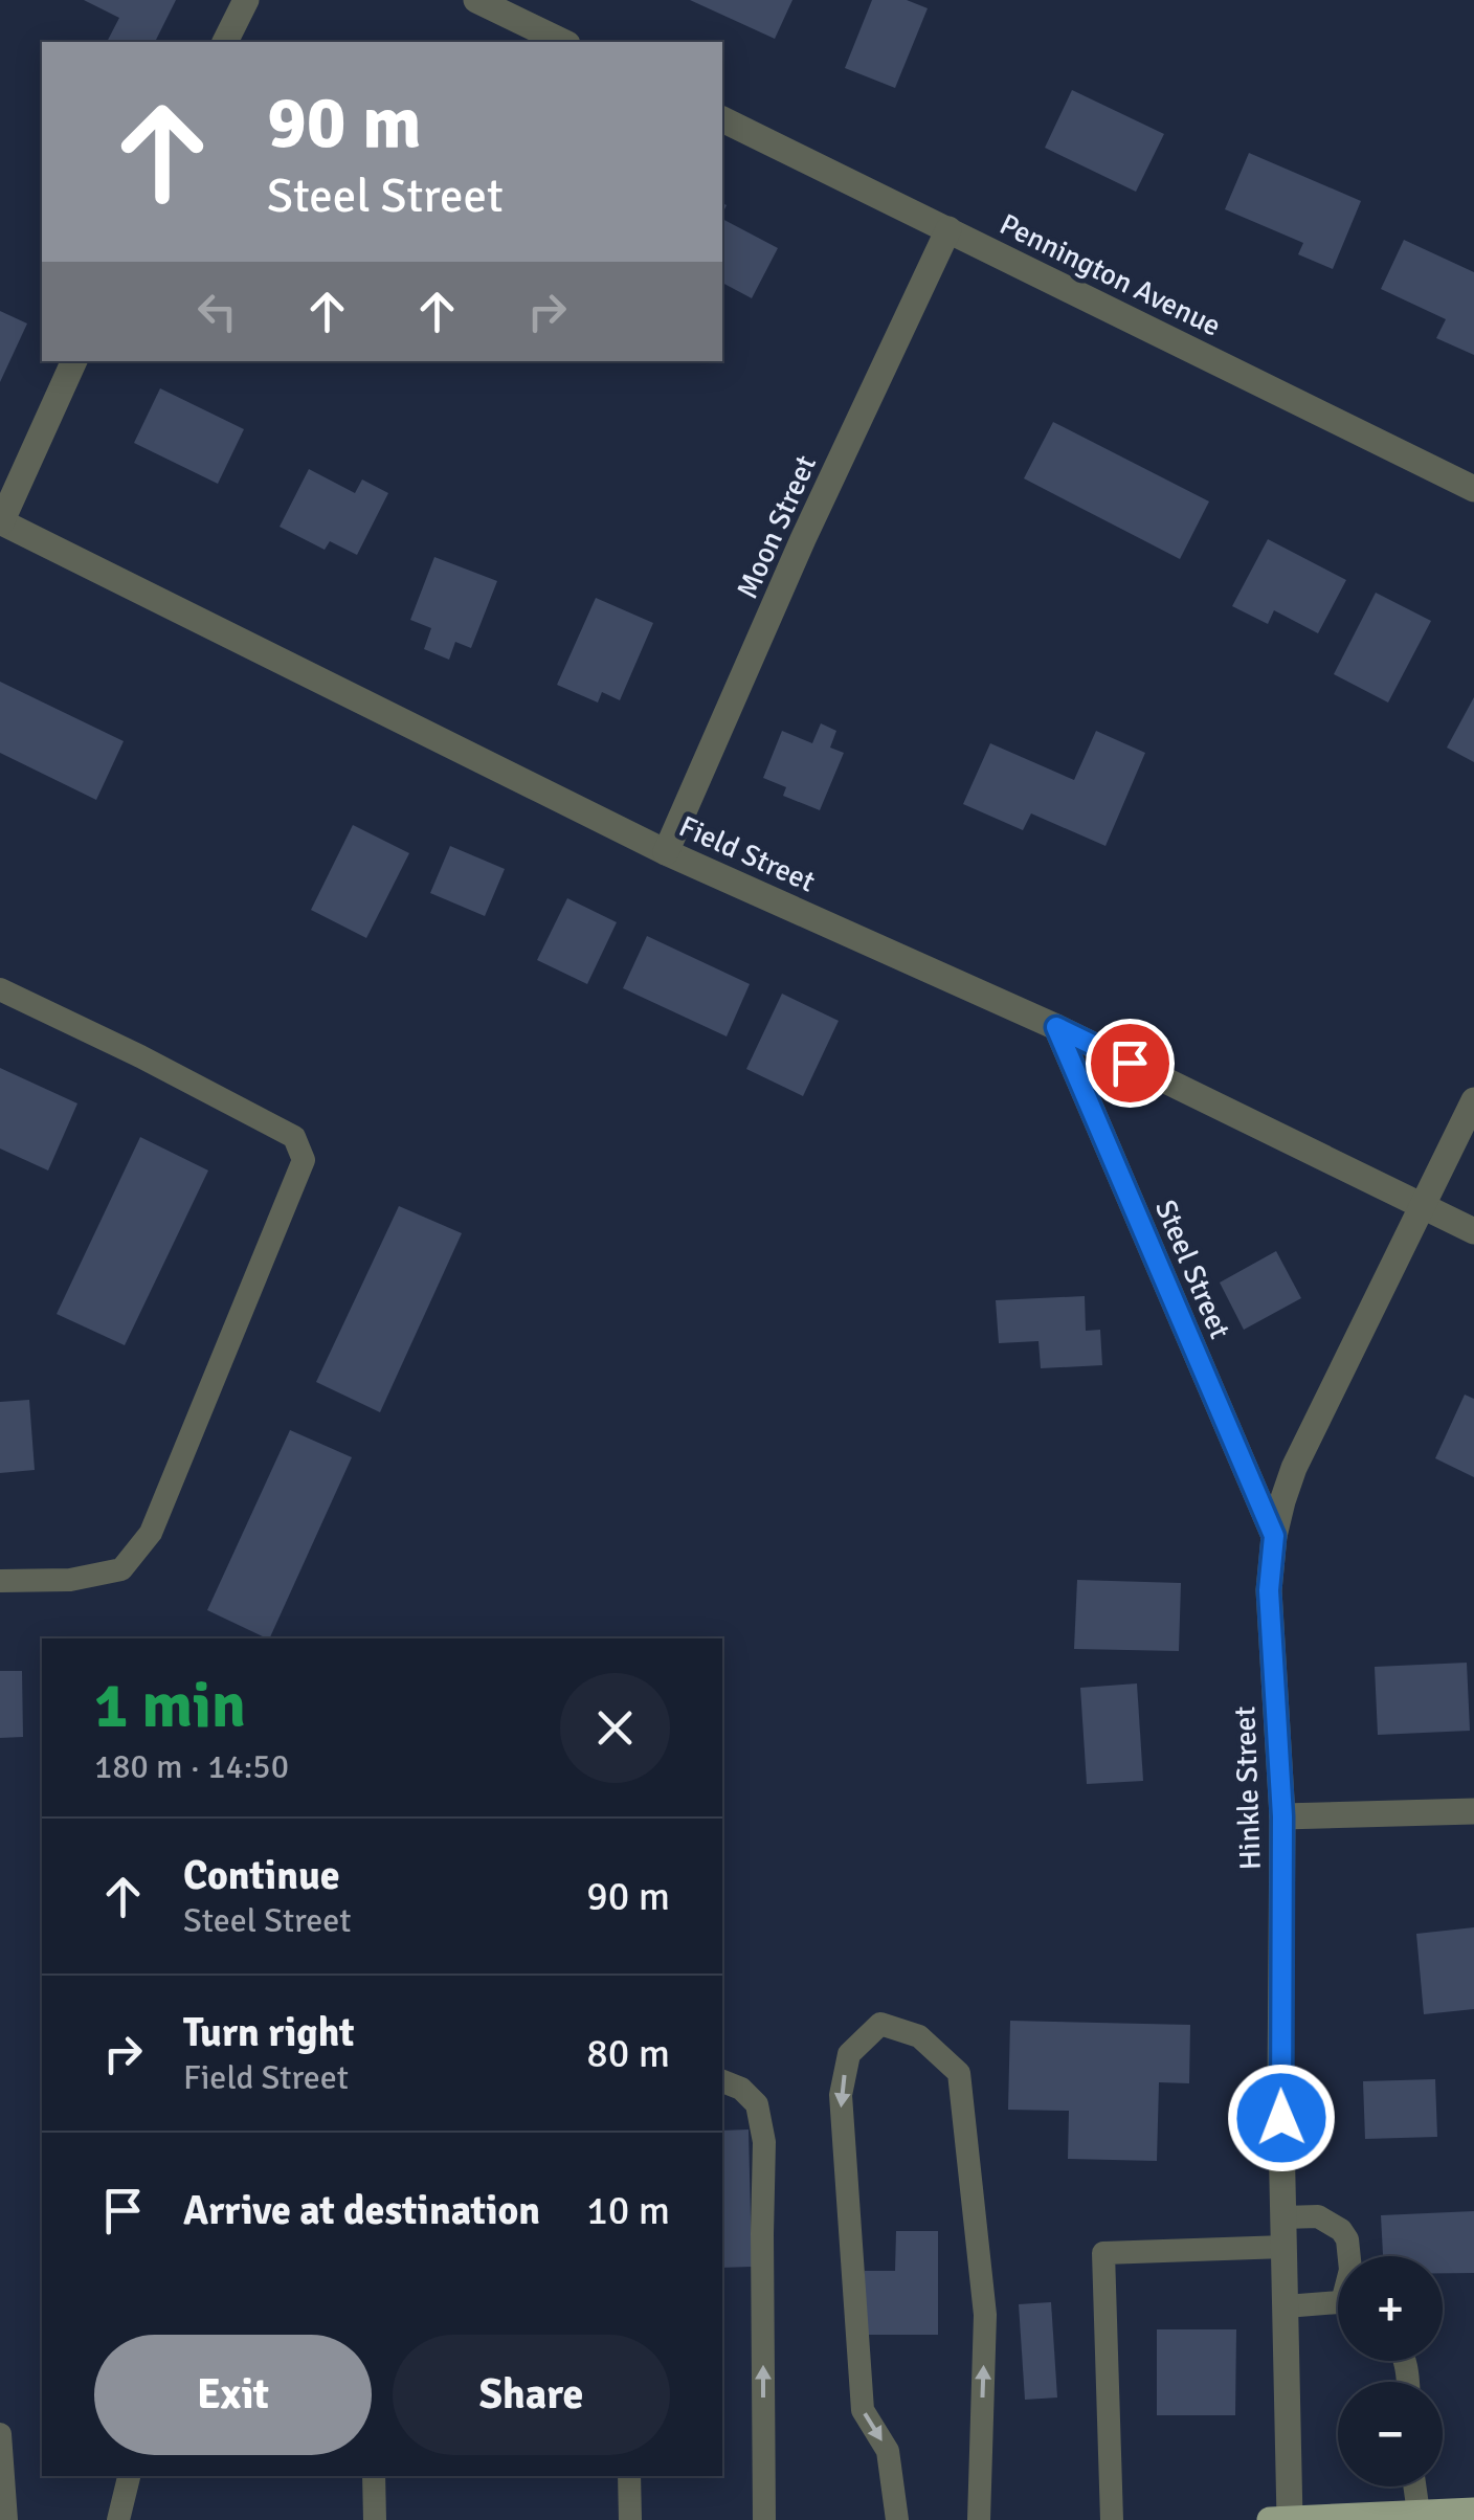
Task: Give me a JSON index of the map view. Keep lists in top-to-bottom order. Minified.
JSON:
{"streets":{"street":["Pennington Avenue","Moon Street","Field Street","Steel Street","Hinkle Street"]},"crossings":[["Pennington Avenue","Moon Street"],["Moon Street","Field Street"],["Field Street","Steel Street"],["Field Street","Hinkle Street"],["Steel Street","Hinkle Street"]],"page":{"turn":["90 m","Steel Street"],"heading":["1 min","180 m · 14:50"],"list":[{"name":"Continue","note":"Steel Street","value":"90 m"},{"name":"Turn right","note":"Field Street","value":"80 m"},{"name":"Arrive at destination","value":"10 m"}],"map_buttons":["+","−"],"buttons":["Exit","Share"]}}
